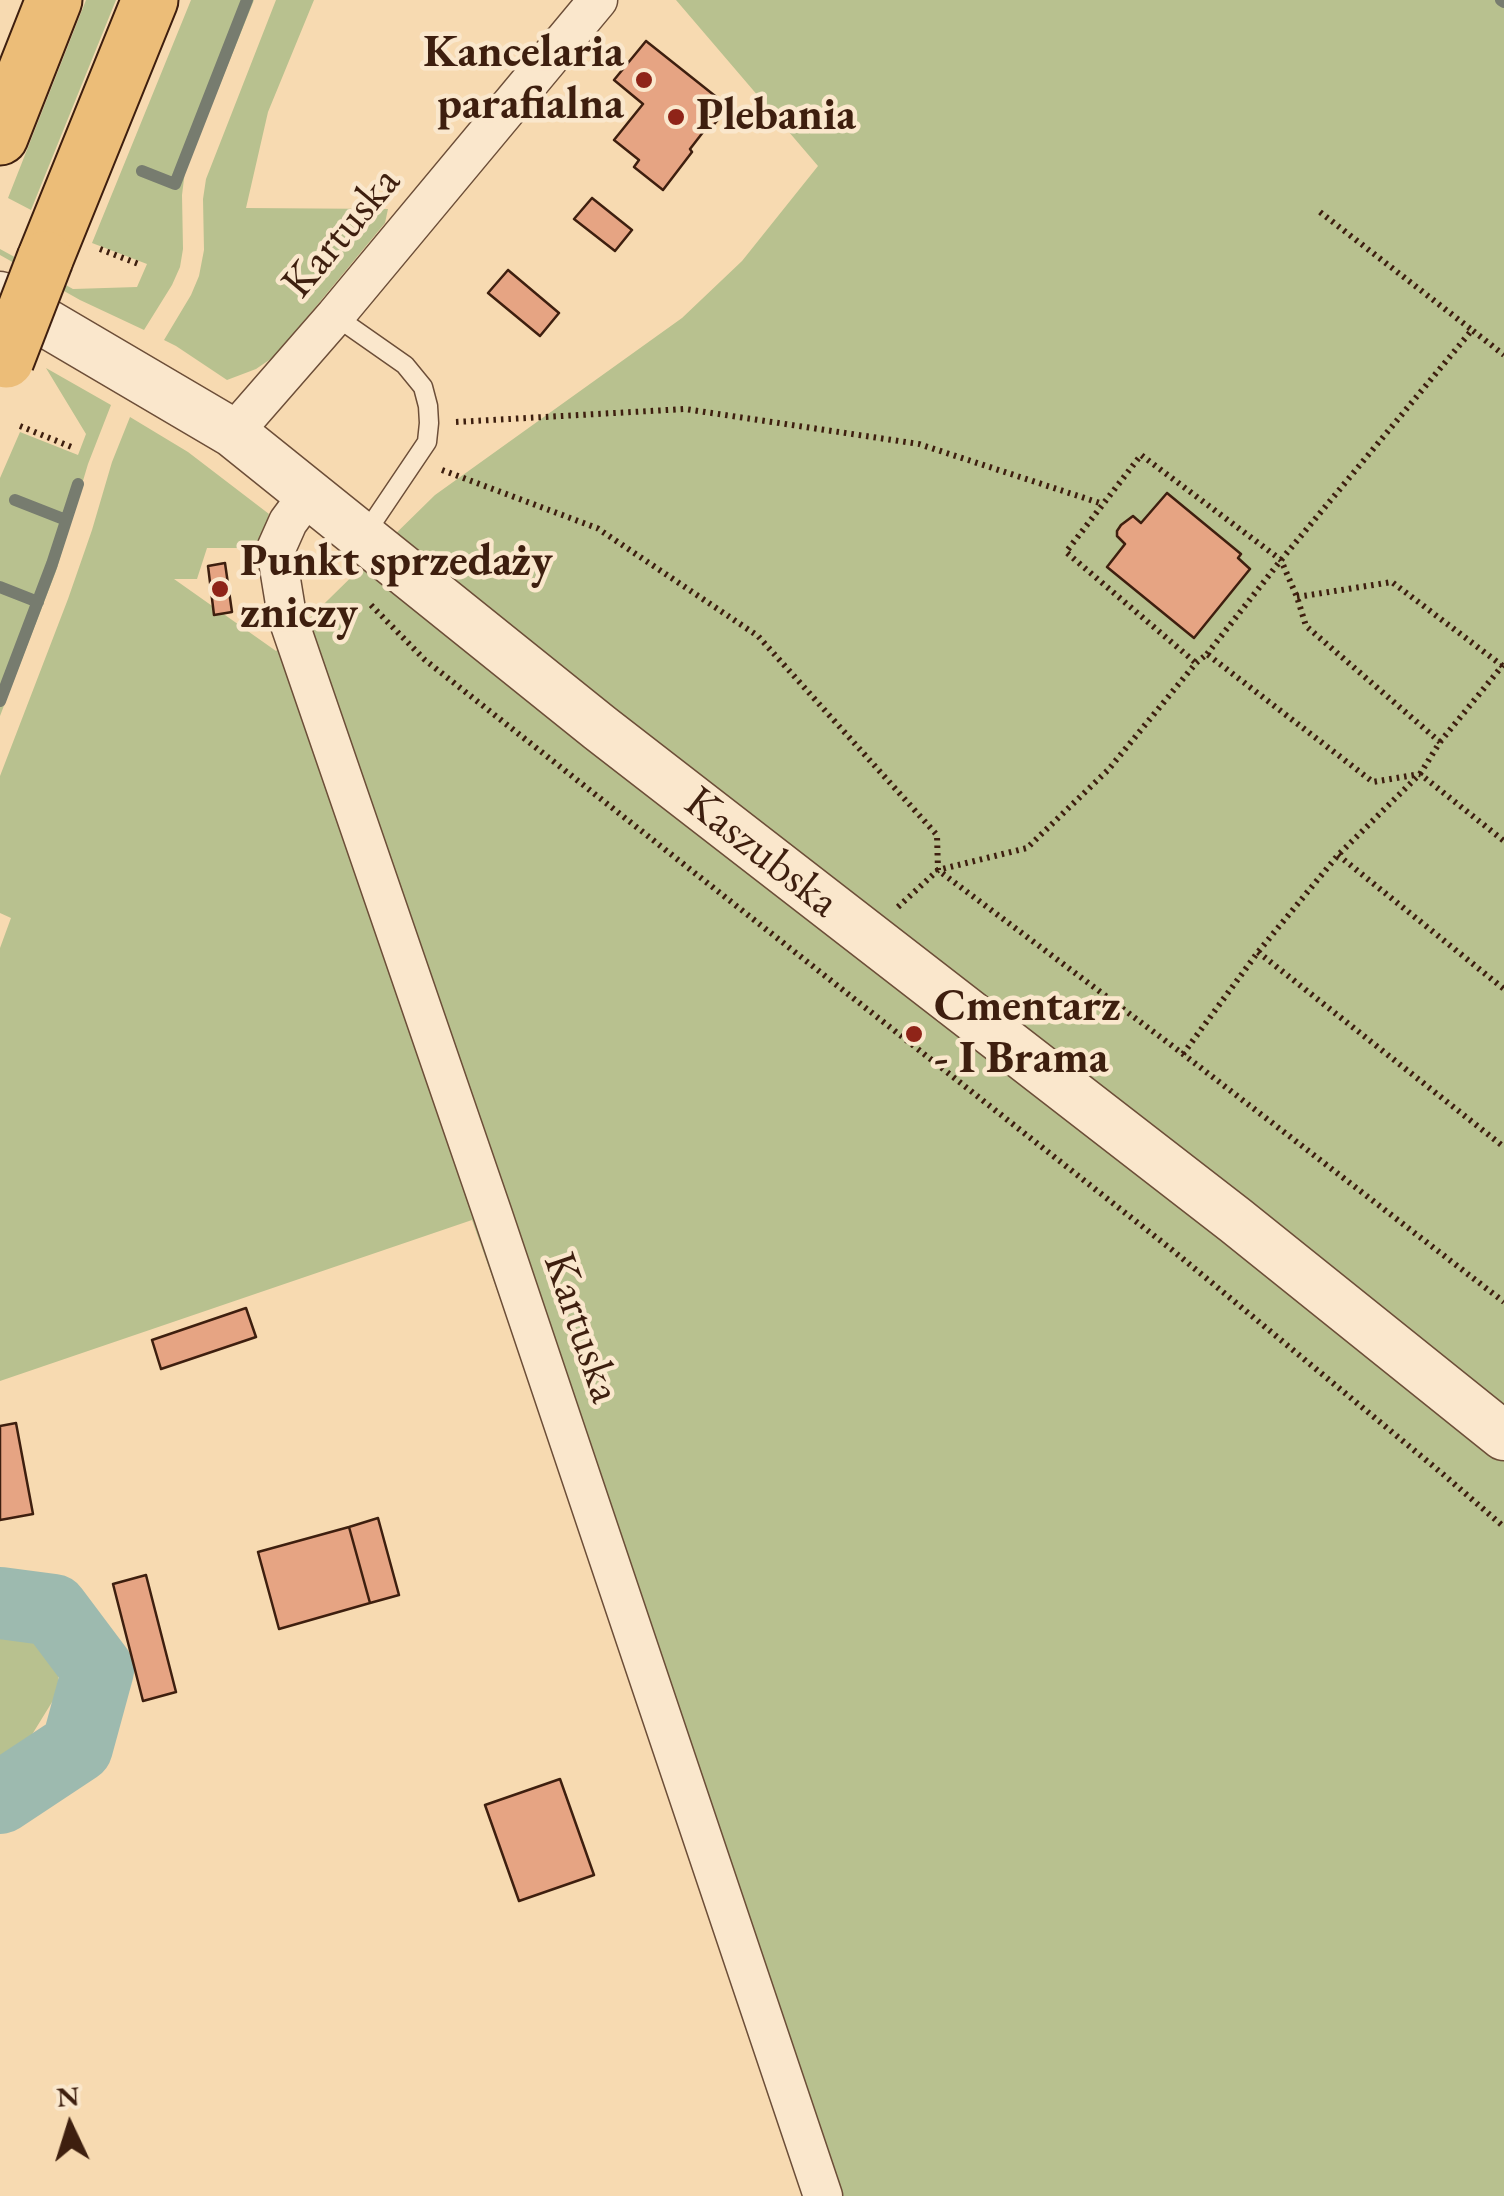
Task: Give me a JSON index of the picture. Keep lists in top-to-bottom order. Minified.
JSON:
{"streets":{"street":["Kartuska","Kaszubska"]},"crossings":[["Kartuska","Kaszubska"]],"places":["Kancelaria parafialna","Plebania","Punkt sprzedaży zniczy","Cmentarz - I Brama"],"north":"top"}
